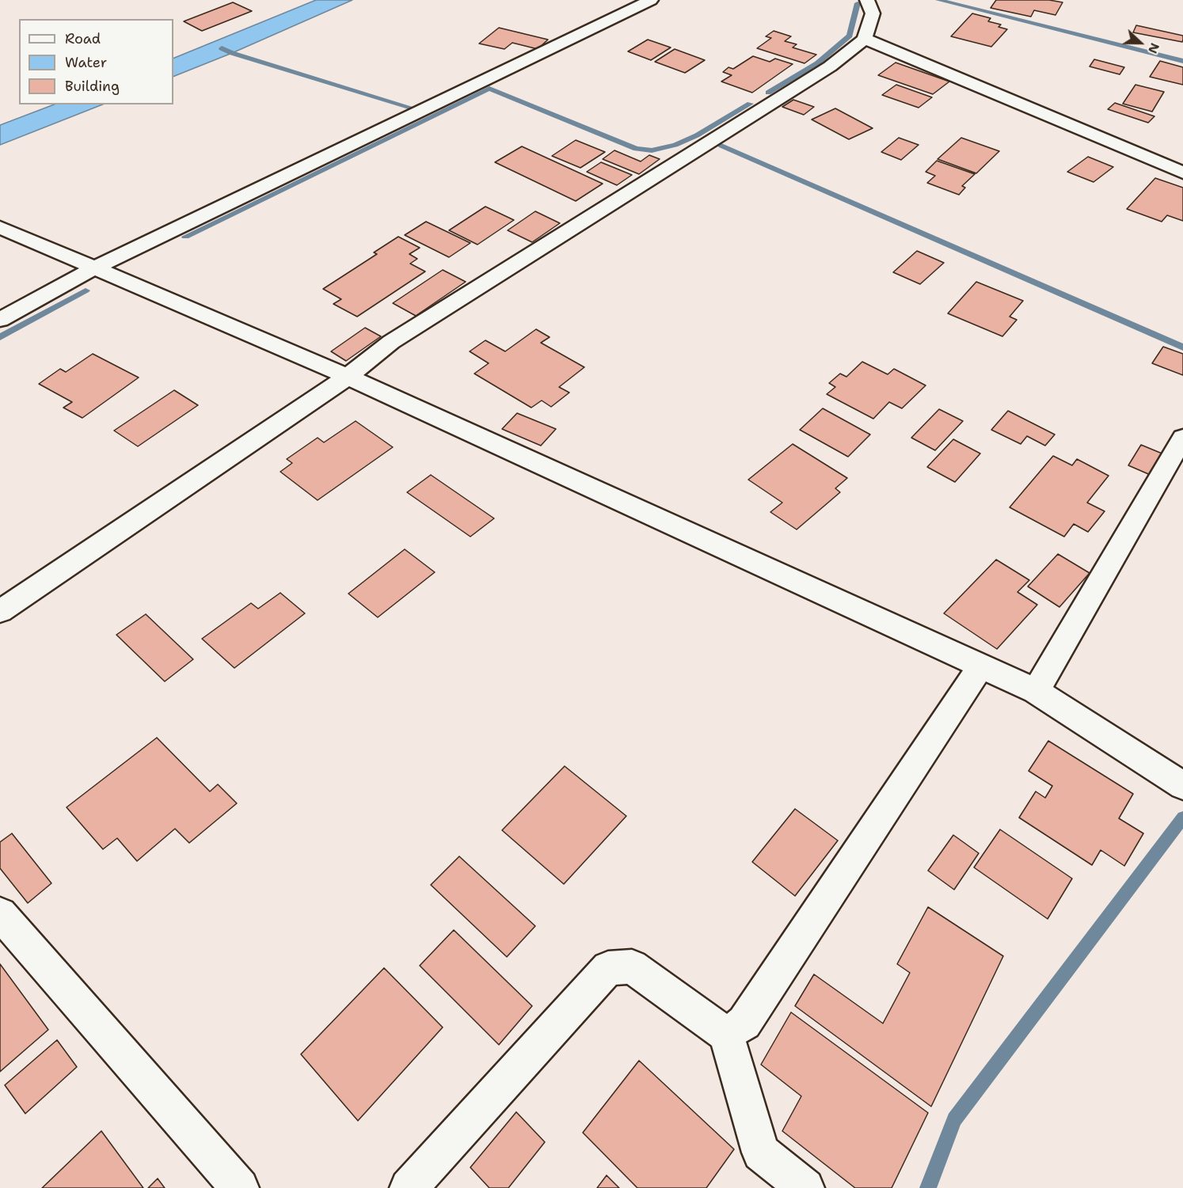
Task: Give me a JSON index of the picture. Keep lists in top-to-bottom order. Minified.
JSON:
{"legend":["Road","Water","Building"],"north":"right"}
